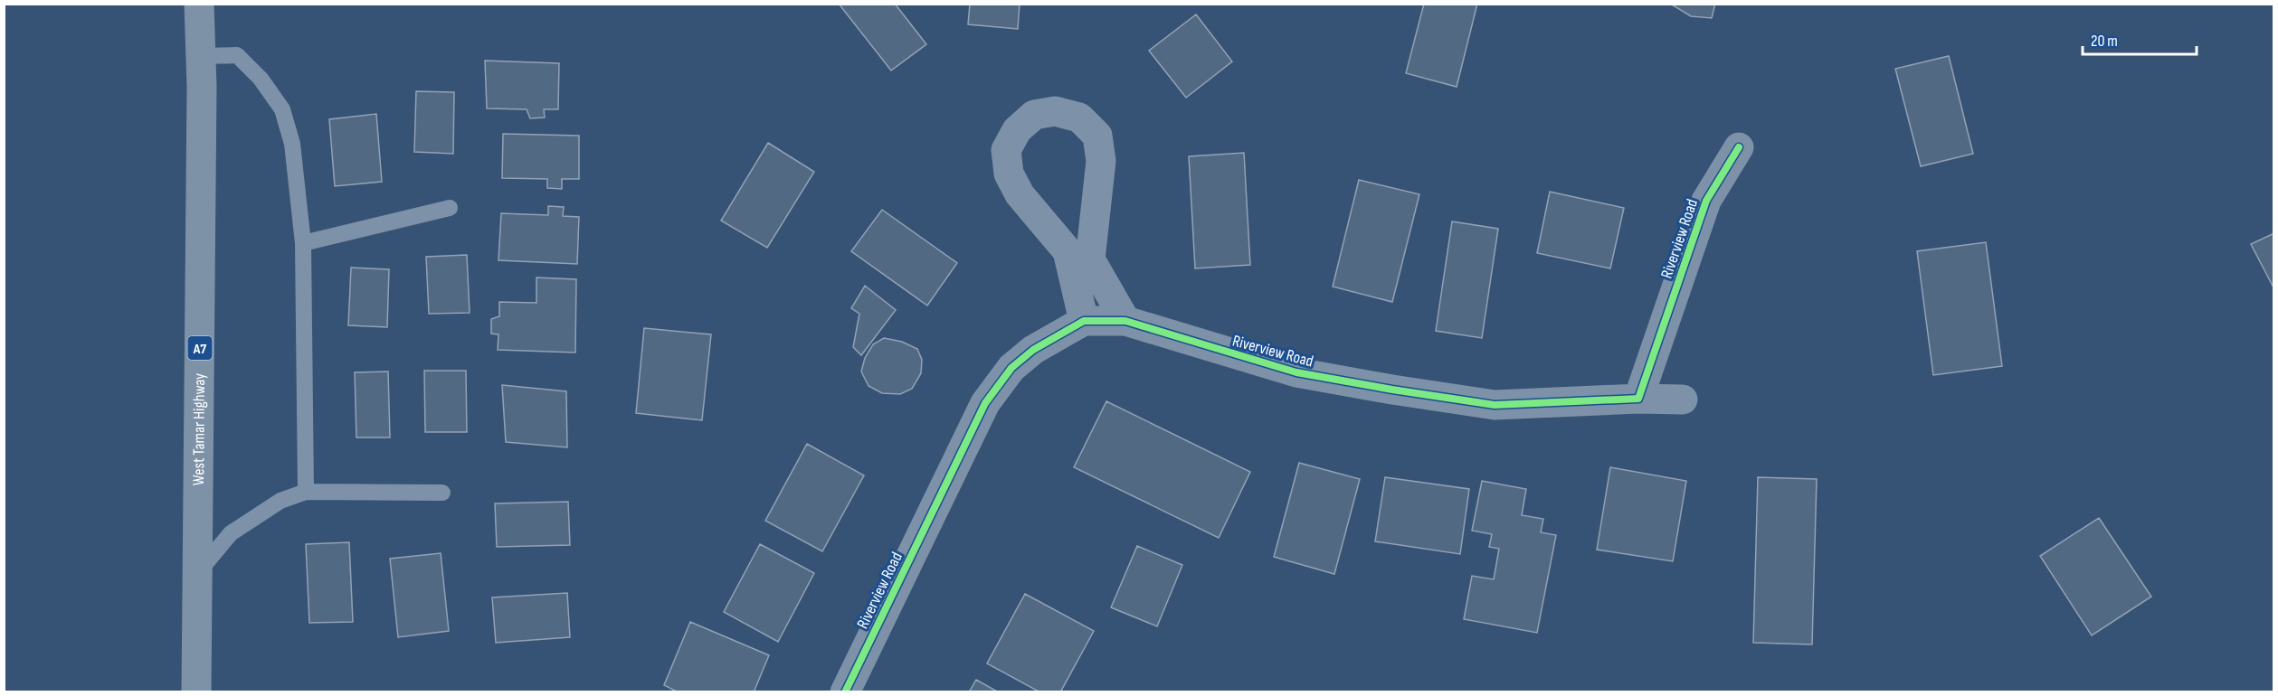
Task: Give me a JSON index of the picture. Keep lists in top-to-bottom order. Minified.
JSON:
{"streets":{"highway":["A7","West Tamar Highway"],"street":["Riverview Road"]},"scale_bar":"20 m"}
